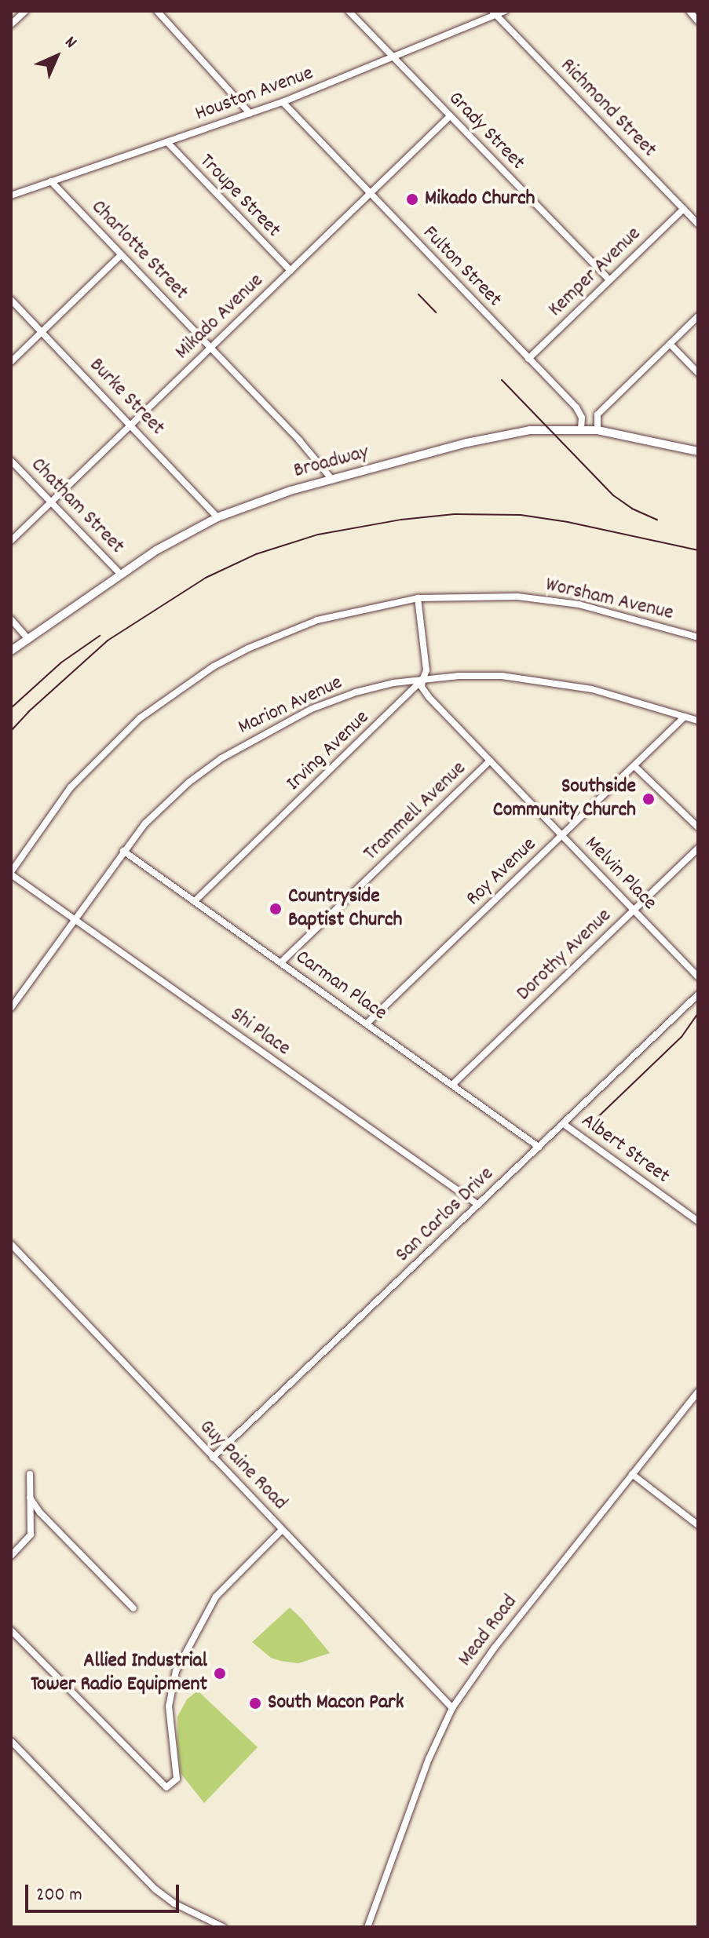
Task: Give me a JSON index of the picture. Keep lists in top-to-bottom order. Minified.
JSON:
{"streets":{"main road":["Broadway"],"street":["Houston Avenue","Richmond Street","Grady Street","Troupe Street","Charlotte Street","Fulton Street","Kemper Avenue","Mikado Avenue","Burke Street","Chatham Street","Worsham Avenue","Marion Avenue","Irving Avenue","Trammell Avenue","Roy Avenue","Melvin Place","Dorothy Avenue","Carman Place","Shi Place","Albert Street","San Carlos Drive","Guy Paine Road","Mead Road"]},"crossings":[["Houston Avenue","Richmond Street"],["Houston Avenue","Grady Street"],["Houston Avenue","Troupe Street"],["Houston Avenue","Charlotte Street"],["Houston Avenue","Fulton Street"],["Richmond Street","Kemper Avenue"],["Grady Street","Kemper Avenue"],["Grady Street","Mikado Avenue"],["Troupe Street","Mikado Avenue"],["Charlotte Street","Mikado Avenue"],["Charlotte Street","Broadway"],["Fulton Street","Kemper Avenue"],["Fulton Street","Mikado Avenue"],["Fulton Street","Broadway"],["Mikado Avenue","Burke Street"],["Mikado Avenue","Chatham Street"],["Burke Street","Broadway"],["Broadway","Chatham Street"],["Worsham Avenue","Shi Place"],["Marion Avenue","Irving Avenue"],["Marion Avenue","Roy Avenue"],["Marion Avenue","Melvin Place"],["Marion Avenue","Carman Place"],["Marion Avenue","Shi Place"],["Irving Avenue","Melvin Place"],["Irving Avenue","Carman Place"],["Trammell Avenue","Melvin Place"],["Trammell Avenue","Carman Place"],["Roy Avenue","Melvin Place"],["Roy Avenue","Carman Place"],["Melvin Place","Dorothy Avenue"],["Dorothy Avenue","Carman Place"],["Carman Place","San Carlos Drive"],["Shi Place","San Carlos Drive"],["Albert Street","San Carlos Drive"],["San Carlos Drive","Guy Paine Road"],["Guy Paine Road","Mead Road"]],"places":["Mikado Church","Southside Community Church","Countryside Baptist Church","Allied Industrial Tower Radio Equipment","South Macon Park"],"scale_bar":"200 m","north":"top right"}
